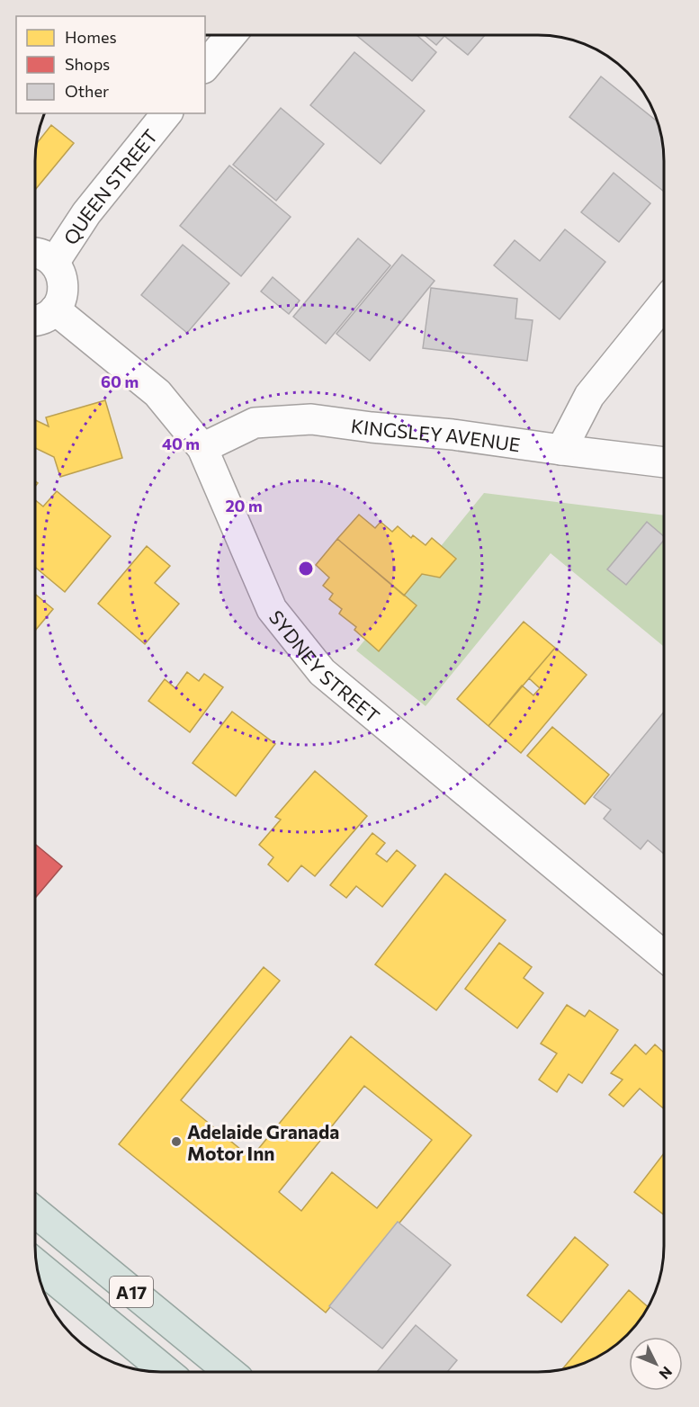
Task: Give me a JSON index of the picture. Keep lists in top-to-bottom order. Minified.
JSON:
{"streets":{"highway":["A17"],"street":["QUEEN STREET","KINGSLEY AVENUE","SYDNEY STREET"]},"crossings":[["KINGSLEY AVENUE","SYDNEY STREET"]],"places":["Adelaide Granada Motor Inn"],"legend":["Homes","Shops","Other"],"north":"bottom right","rings":["60 m","40 m","20 m"]}
